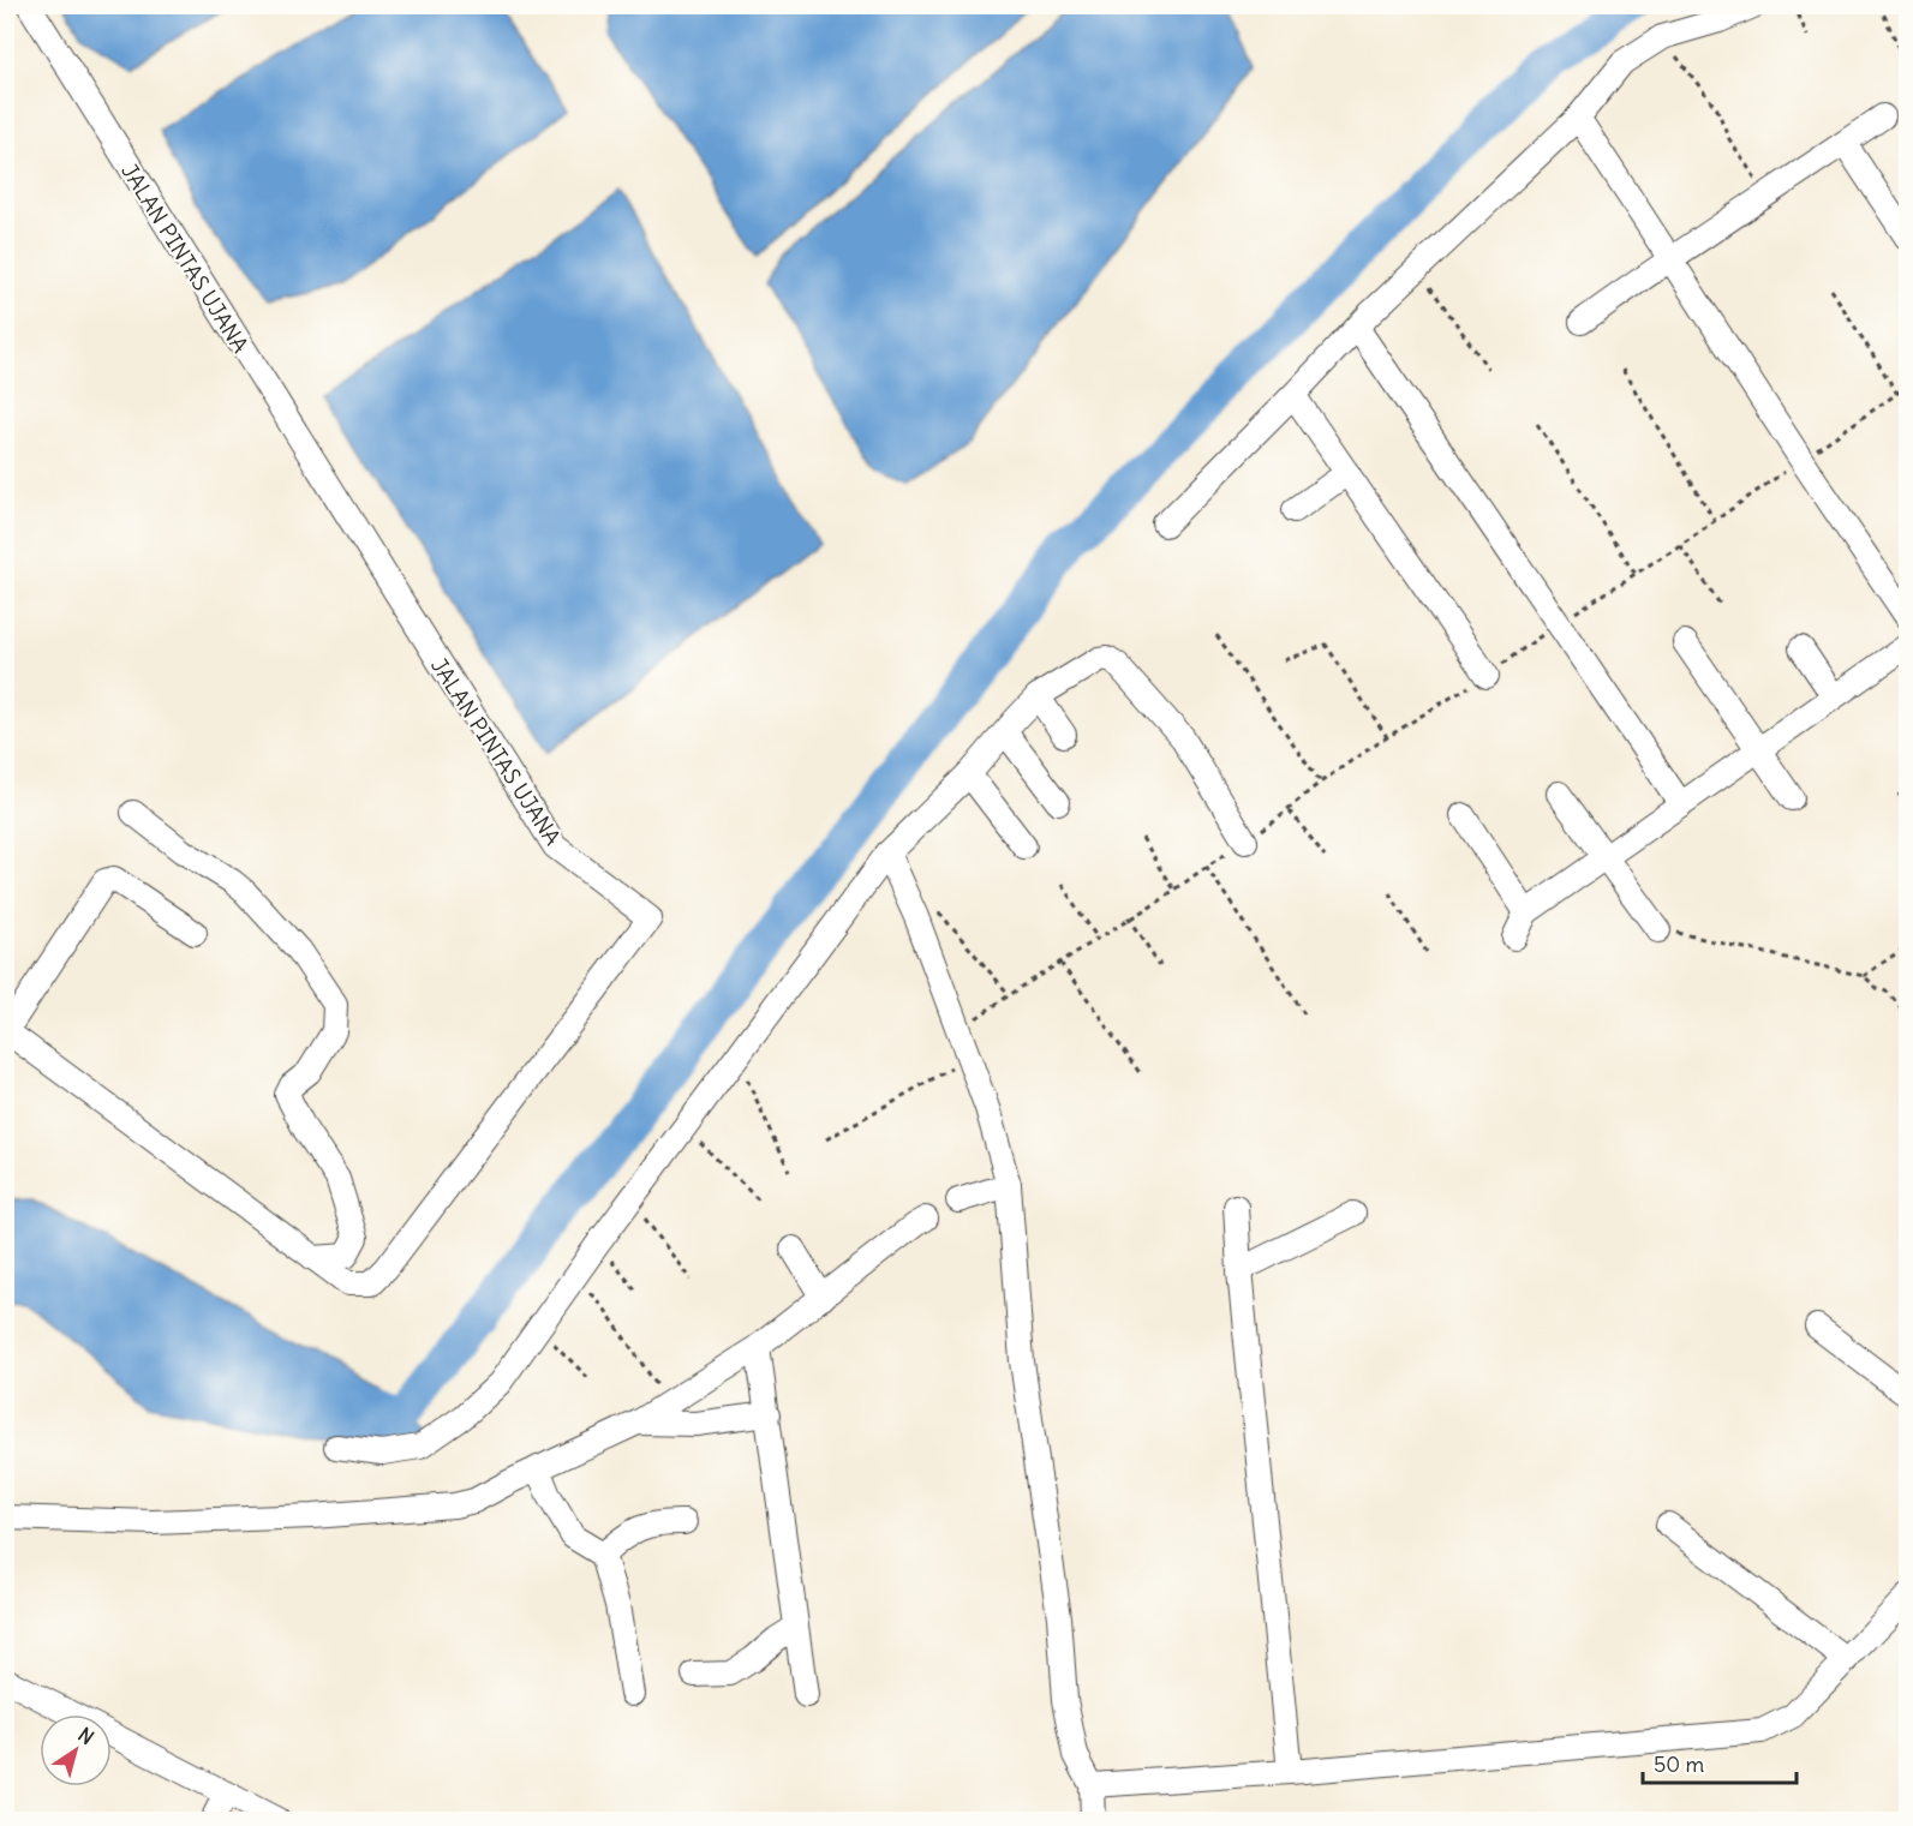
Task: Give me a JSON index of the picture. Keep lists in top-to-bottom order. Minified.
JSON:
{"streets":{"street":["JALAN PINTAS UJANA"]},"scale_bar":"50 m","north":"top right"}
